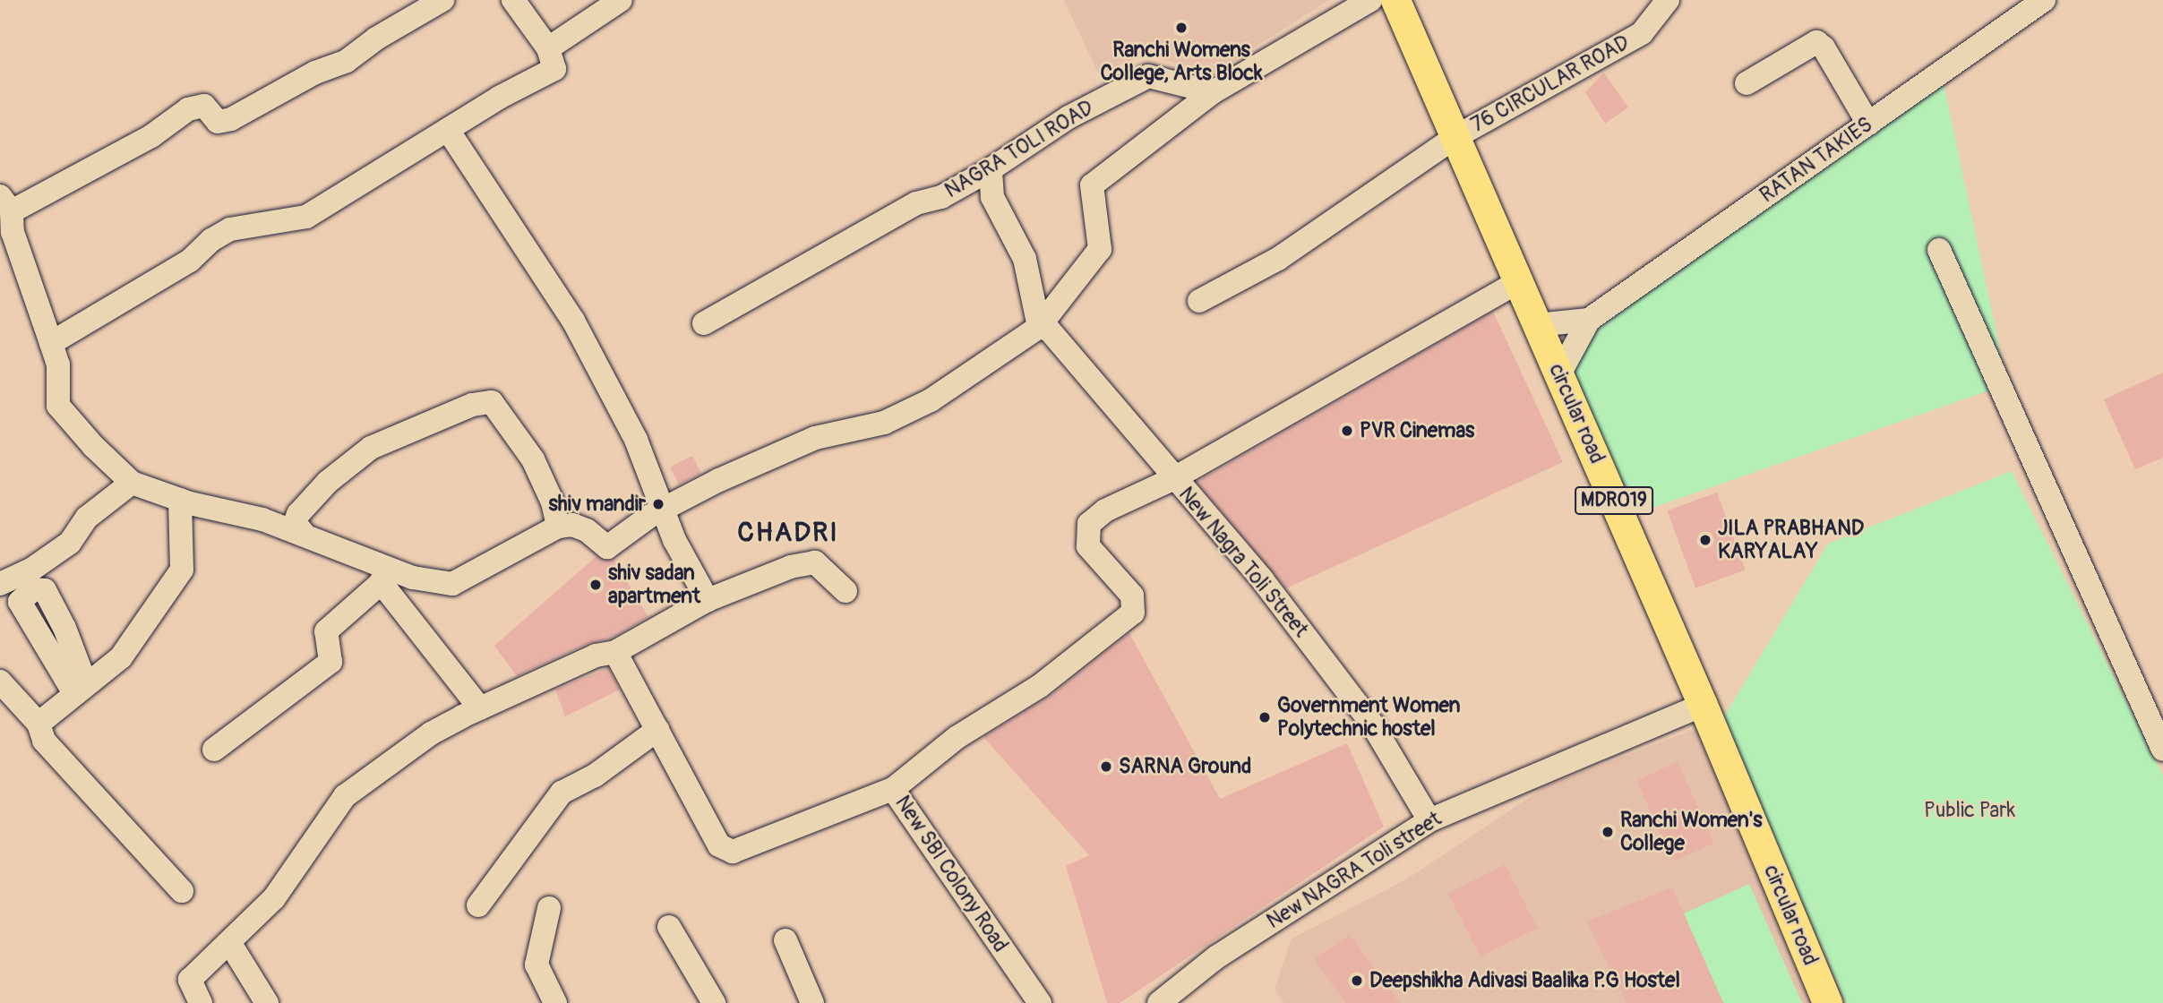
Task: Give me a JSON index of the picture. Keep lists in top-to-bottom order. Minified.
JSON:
{"streets":{"main road":["circular road","MDR019"],"street":["76 CIRCULAR ROAD","NAGRA TOLI ROAD","RATAN TAKIES","New Nagra Toli Street","New NAGRA Toli street","New SBI Colony Road"]},"crossings":[["76 CIRCULAR ROAD","circular road"],["RATAN TAKIES","circular road"],["circular road","New Nagra Toli Street"],["circular road","New NAGRA Toli street"],["New Nagra Toli Street","New NAGRA Toli street"],["New Nagra Toli Street","New SBI Colony Road"]],"districts":["CHADRI"],"parks":["Public Park"],"places":["Ranchi Womens College, Arts Block","PVR Cinemas","shiv mandir","JILA PRABHAND KARYALAY","shiv sadan apartment","Government Women Polytechnic hostel","SARNA Ground","Ranchi Women's College","Deepshikha Adivasi Baalika P.G Hostel"]}
